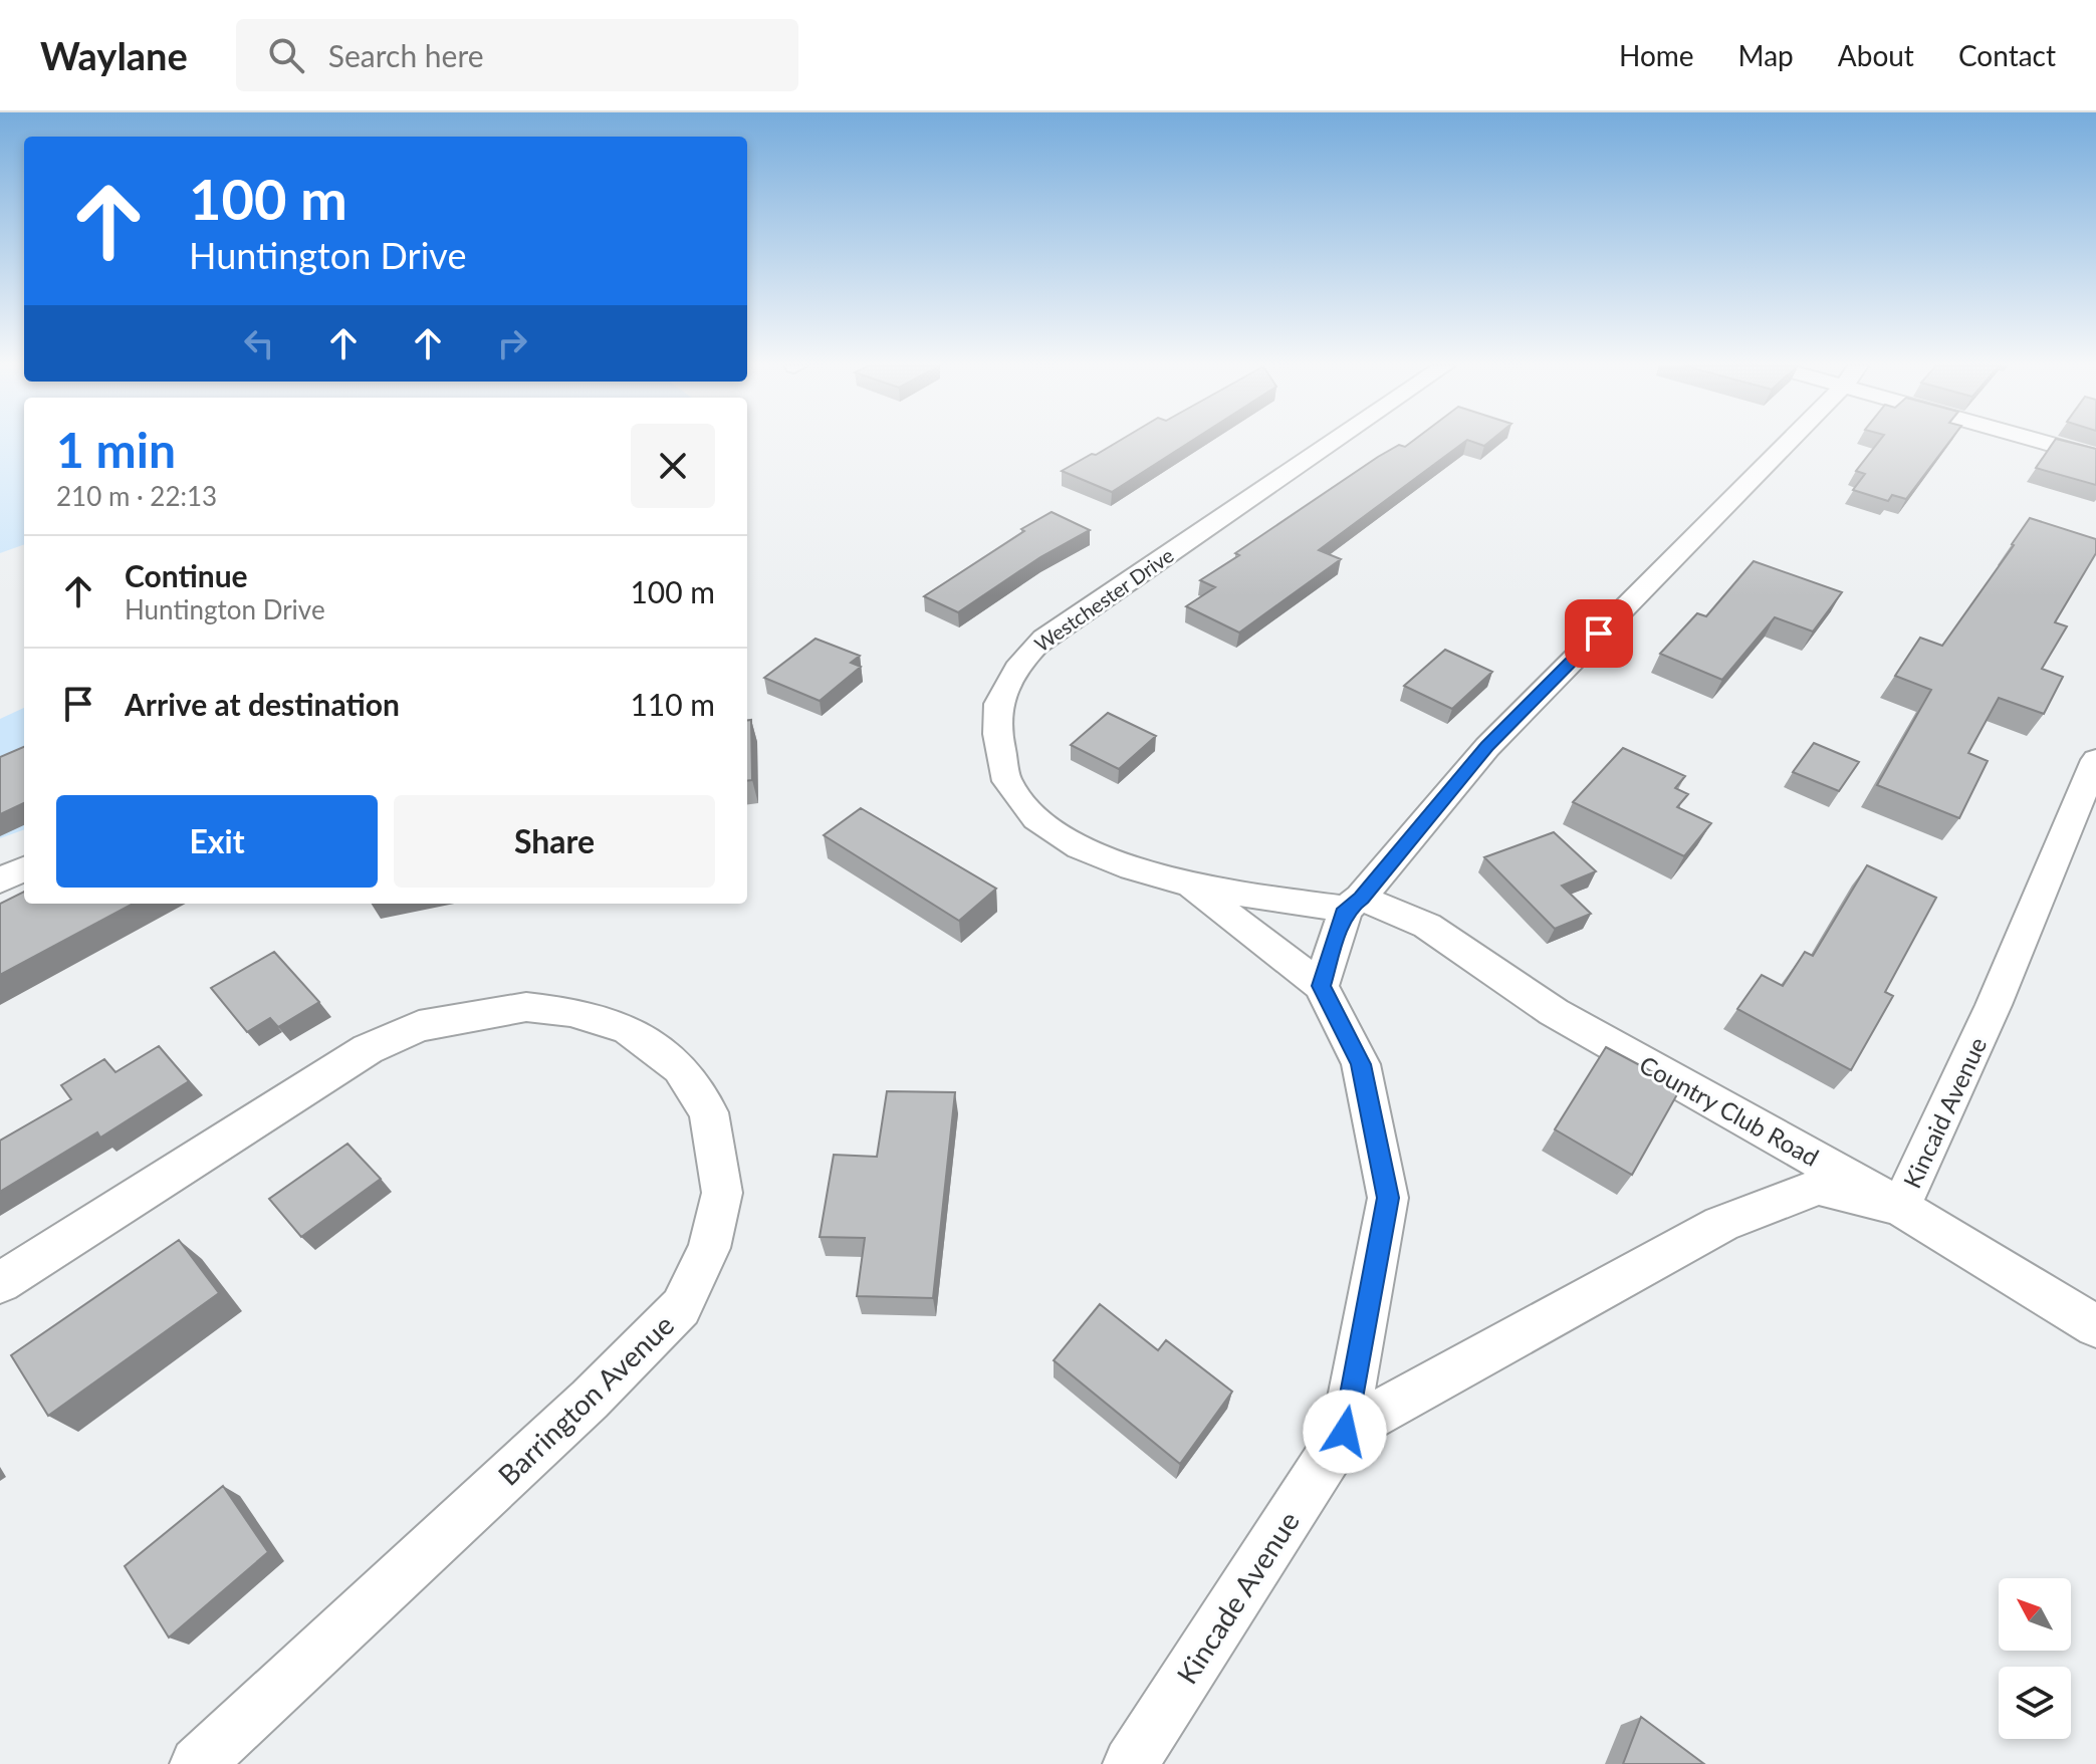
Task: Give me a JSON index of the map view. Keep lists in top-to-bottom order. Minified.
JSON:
{"streets":{"street":["Westchester Drive","Country Club Road","Kincaid Avenue","Barrington Avenue","Kincade Avenue"]},"crossings":[["Westchester Drive","Country Club Road"],["Country Club Road","Kincaid Avenue"],["Kincaid Avenue","Kincade Avenue"]],"north":"top left","page":{"header":"Waylane","search":"Search here","nav":["Home","Map","About","Contact"],"turn":["100 m","Huntington Drive"],"heading":["1 min","210 m · 22:13"],"list":[{"name":"Continue","note":"Huntington Drive","value":"100 m"},{"name":"Arrive at destination","value":"110 m"}],"buttons":["Exit","Share"]}}
